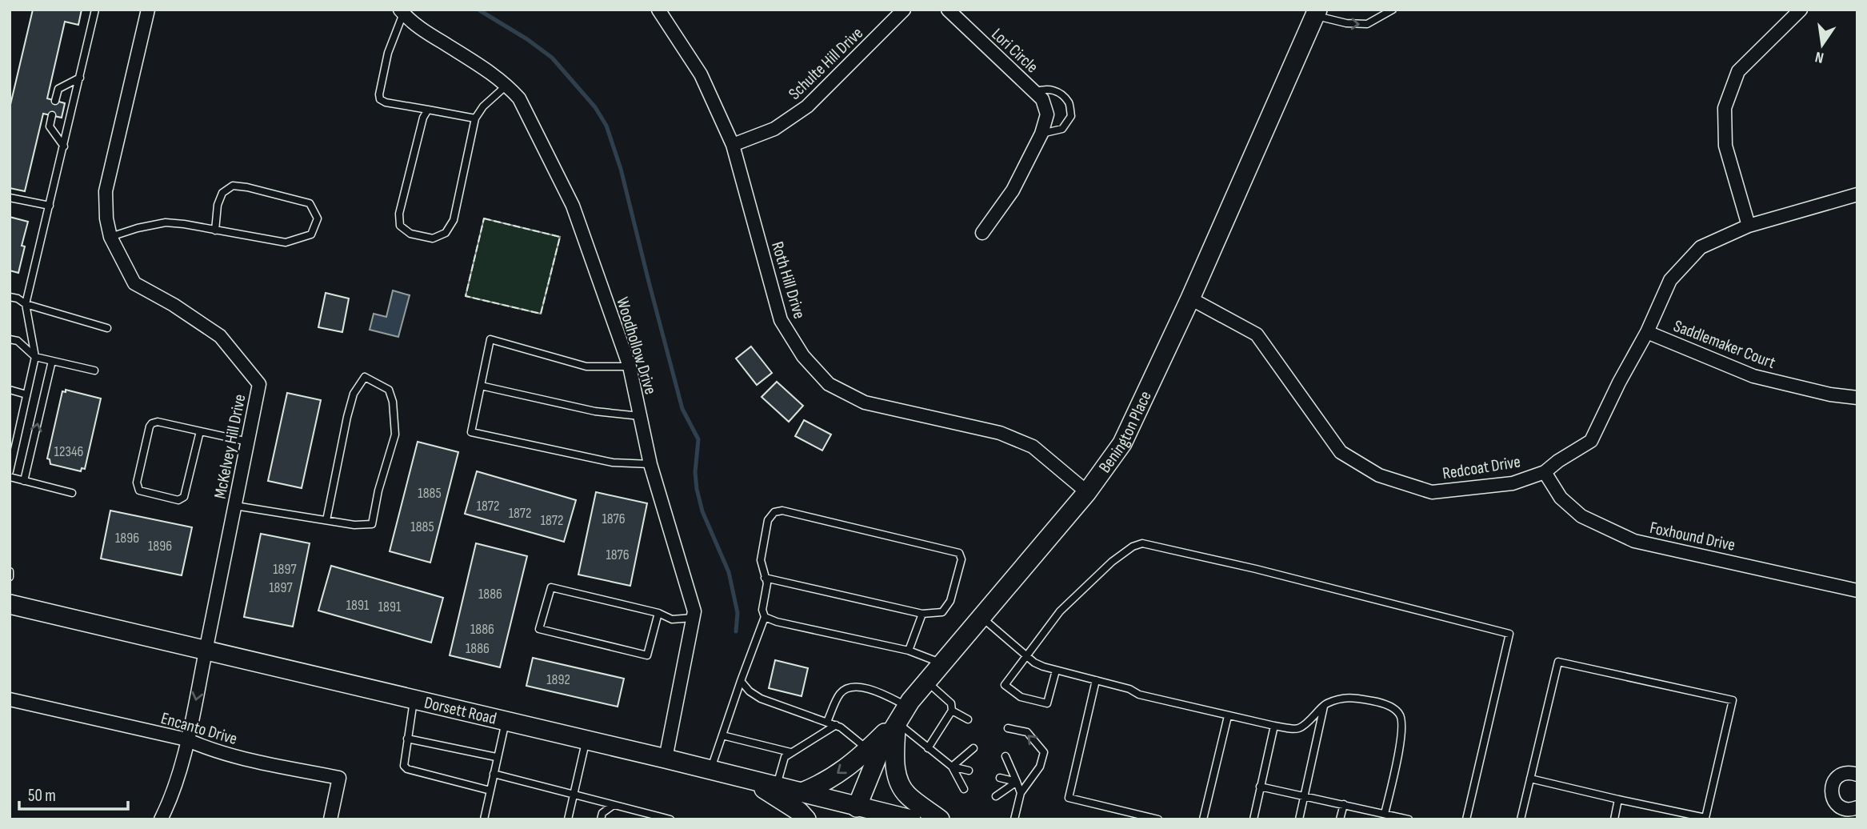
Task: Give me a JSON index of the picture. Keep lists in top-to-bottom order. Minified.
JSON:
{"streets":{"main road":["Benington Place","Dorsett Road"],"street":["Lori Circle","Schulte Hill Drive","Roth Hill Drive","Saddlemaker Court","Woodhollow Drive","McKelvey Hill Drive","Redcoat Drive","Foxhound Drive","Encanto Drive"]},"crossings":[["Schulte Hill Drive","Roth Hill Drive"],["Roth Hill Drive","Benington Place"],["Saddlemaker Court","Redcoat Drive"],["Woodhollow Drive","Dorsett Road"],["Benington Place","Redcoat Drive"],["Benington Place","Dorsett Road"],["McKelvey Hill Drive","Dorsett Road"],["McKelvey Hill Drive","Encanto Drive"],["Redcoat Drive","Foxhound Drive"]],"house_numbers":["12346","1885","1872","1872","1876","1872","1885","1896","1896","1876","1897","1897","1886","1891","1891","1886","1886","1892"],"scale_bar":"50 m","north":"bottom"}
